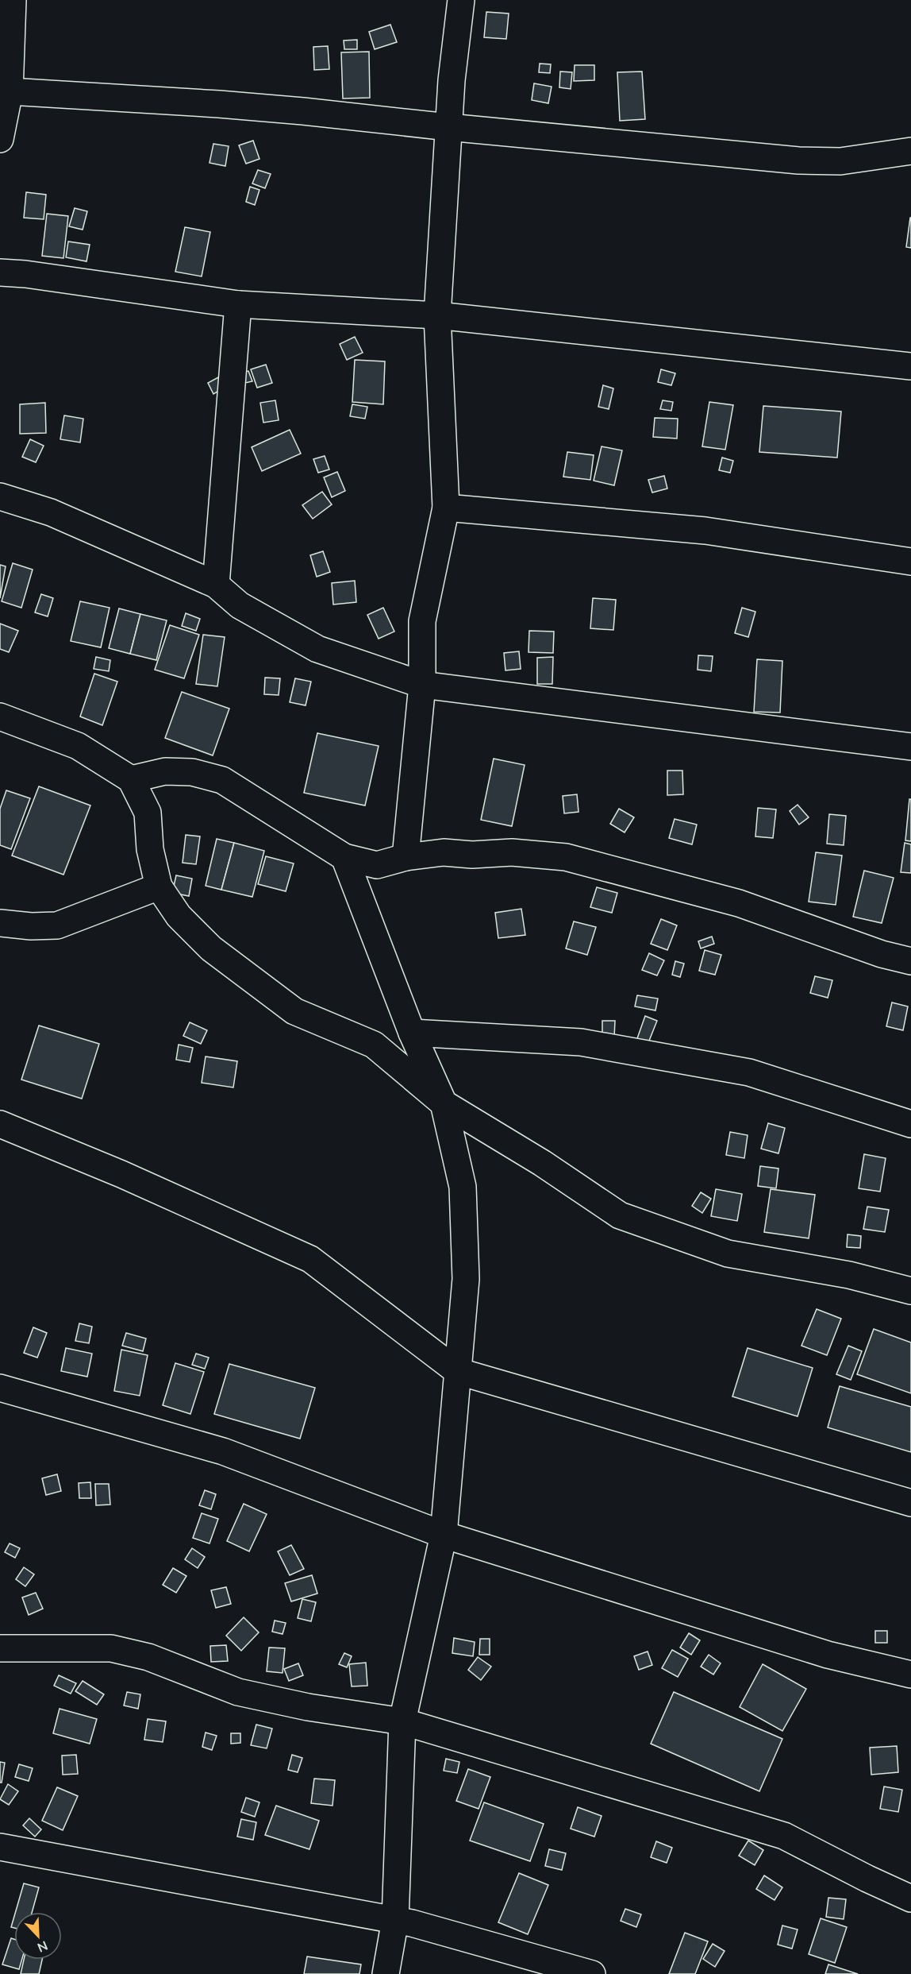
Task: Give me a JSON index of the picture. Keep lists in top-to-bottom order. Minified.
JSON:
{"north":"bottom right"}
